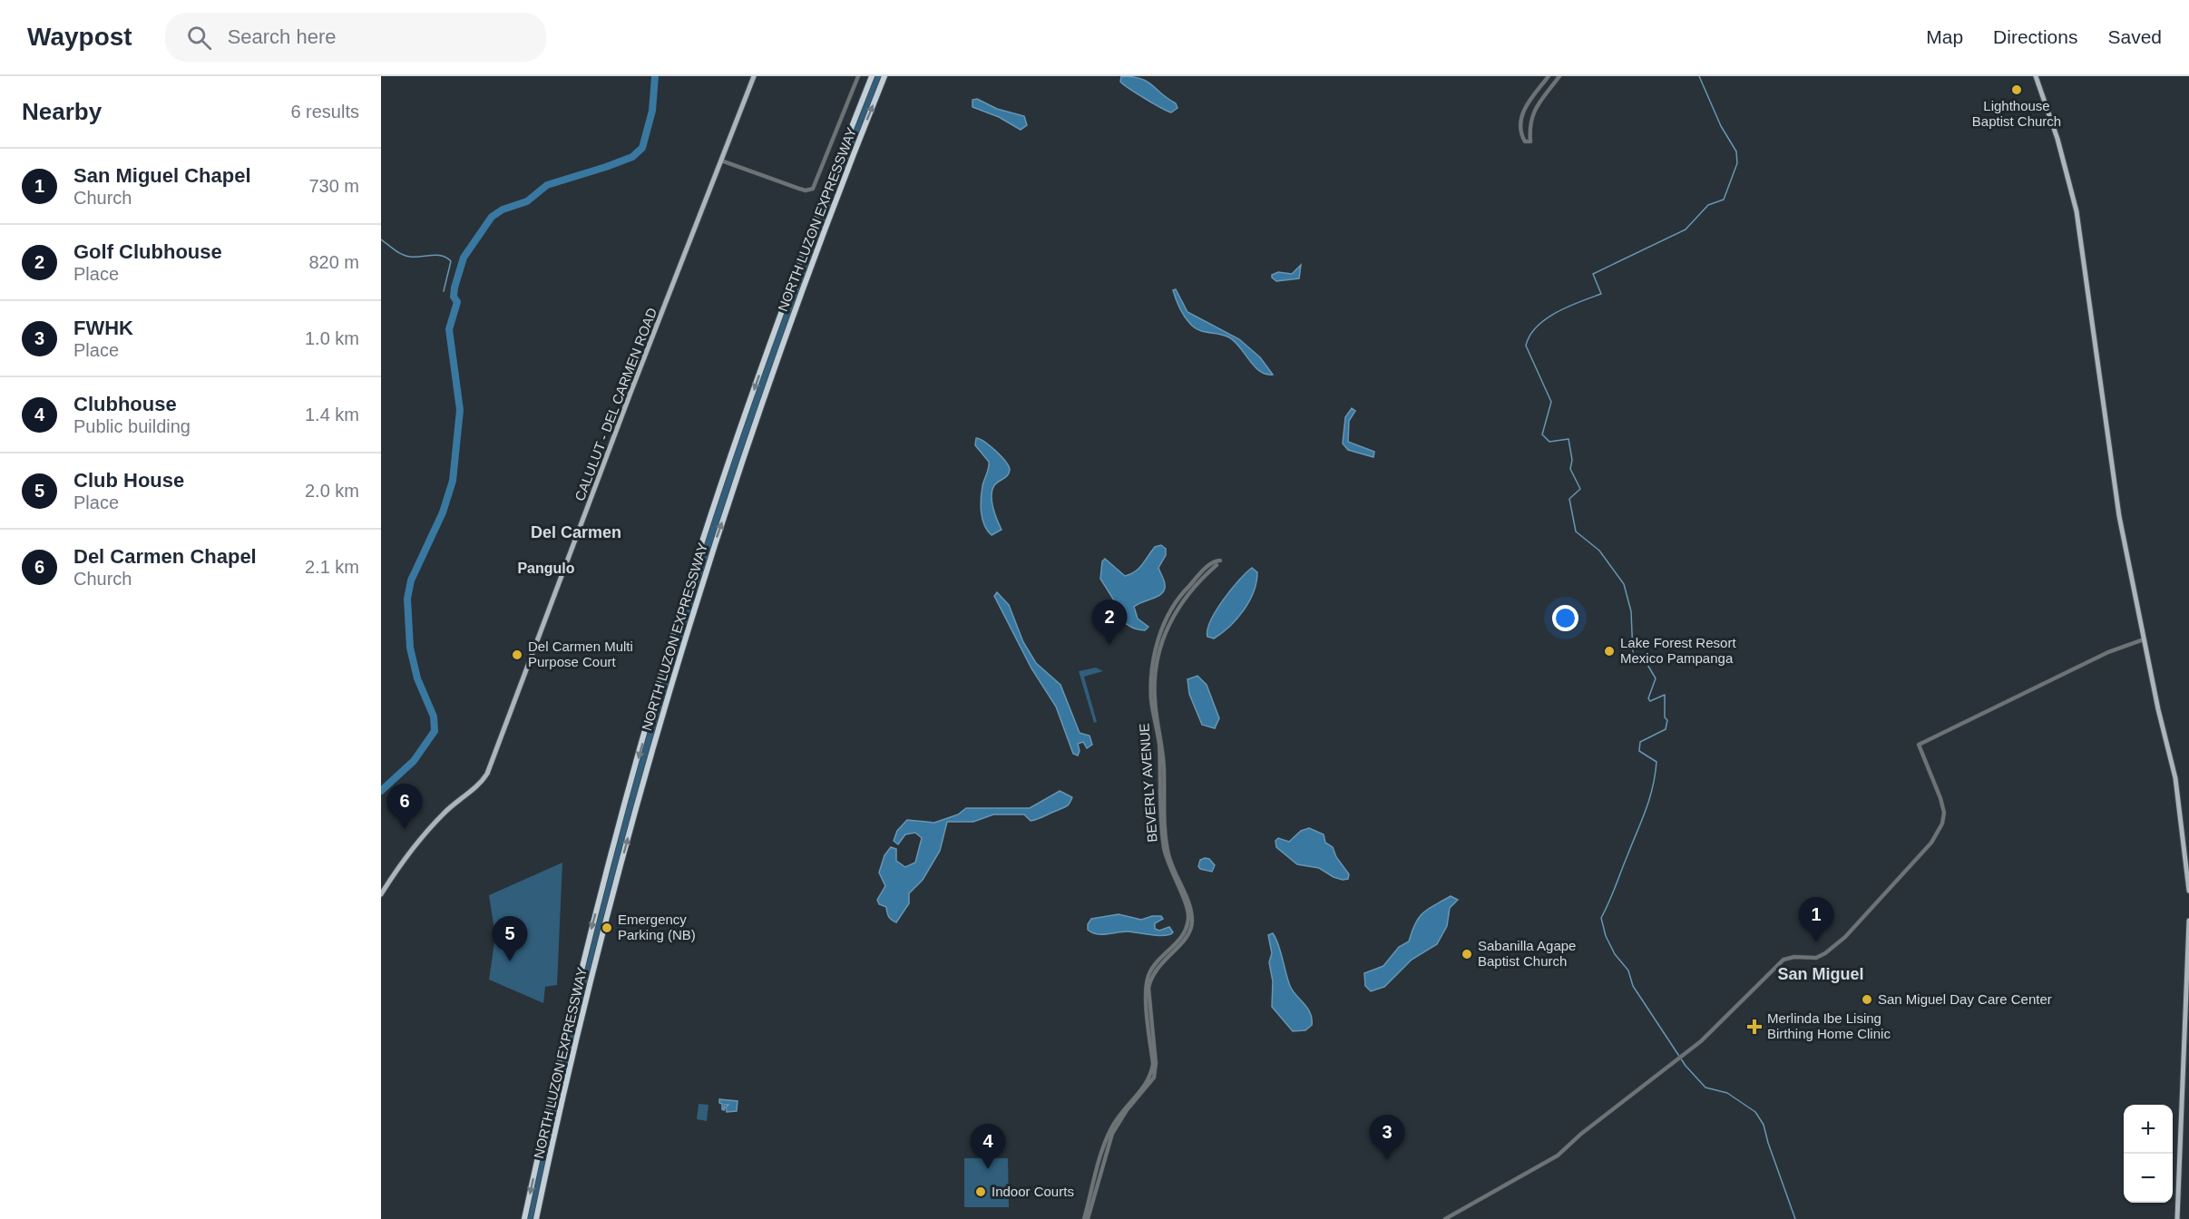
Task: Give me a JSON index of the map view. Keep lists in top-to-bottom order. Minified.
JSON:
{"streets":{"highway":["NORTH LUZON EXPRESSWAY"],"main road":["CALULUT - DEL CARMEN ROAD"],"street":["BEVERLY AVENUE"]},"districts":["Del Carmen","Pangulo","San Miguel"],"places":{"other":["Lighthouse Baptist Church","Lake Forest Resort Mexico Pampanga","Del Carmen Multi Purpose Court","Emergency Parking (NB)","Sabanilla Agape Baptist Church","San Miguel Day Care Center","Indoor Courts"],"health":["Merlinda Ibe Lising Birthing Home Clinic"]},"page":{"header":"Waypost","search":"Search here","nav":["Map","Directions","Saved"],"heading":["Nearby","6 results"],"list":[{"mark":"1","name":"San Miguel Chapel","note":"Church","value":"730 m"},{"mark":"2","name":"Golf Clubhouse","note":"Place","value":"820 m"},{"mark":"3","name":"FWHK","note":"Place","value":"1.0 km"},{"mark":"4","name":"Clubhouse","note":"Public building","value":"1.4 km"},{"mark":"5","name":"Club House","note":"Place","value":"2.0 km"},{"mark":"6","name":"Del Carmen Chapel","note":"Church","value":"2.1 km"}],"pins":["2","6","1","5","3","4"],"map_buttons":["+","−"]}}
